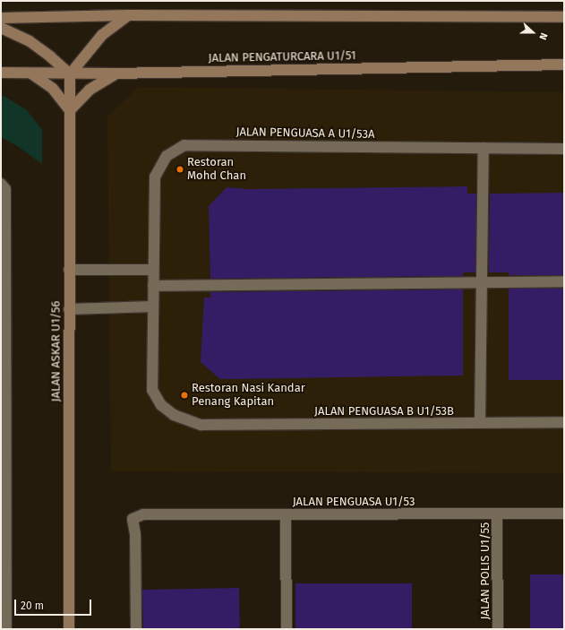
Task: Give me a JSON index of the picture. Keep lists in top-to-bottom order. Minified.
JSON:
{"streets":{"main road":["JALAN PENGATURCARA U1/51","JALAN ASKAR U1/56"],"street":["JALAN PENGUASA A U1/53A","JALAN PENGUASA B U1/53B","JALAN PENGUASA U1/53","JALAN POLIS U1/55"]},"crossings":[["JALAN PENGATURCARA U1/51","JALAN ASKAR U1/56"],["JALAN PENGUASA A U1/53A","JALAN PENGUASA B U1/53B"],["JALAN PENGUASA U1/53","JALAN POLIS U1/55"]],"places":["Restoran Mohd Chan","Restoran Nasi Kandar Penang Kapitan"],"scale_bar":"20 m","north":"right"}
